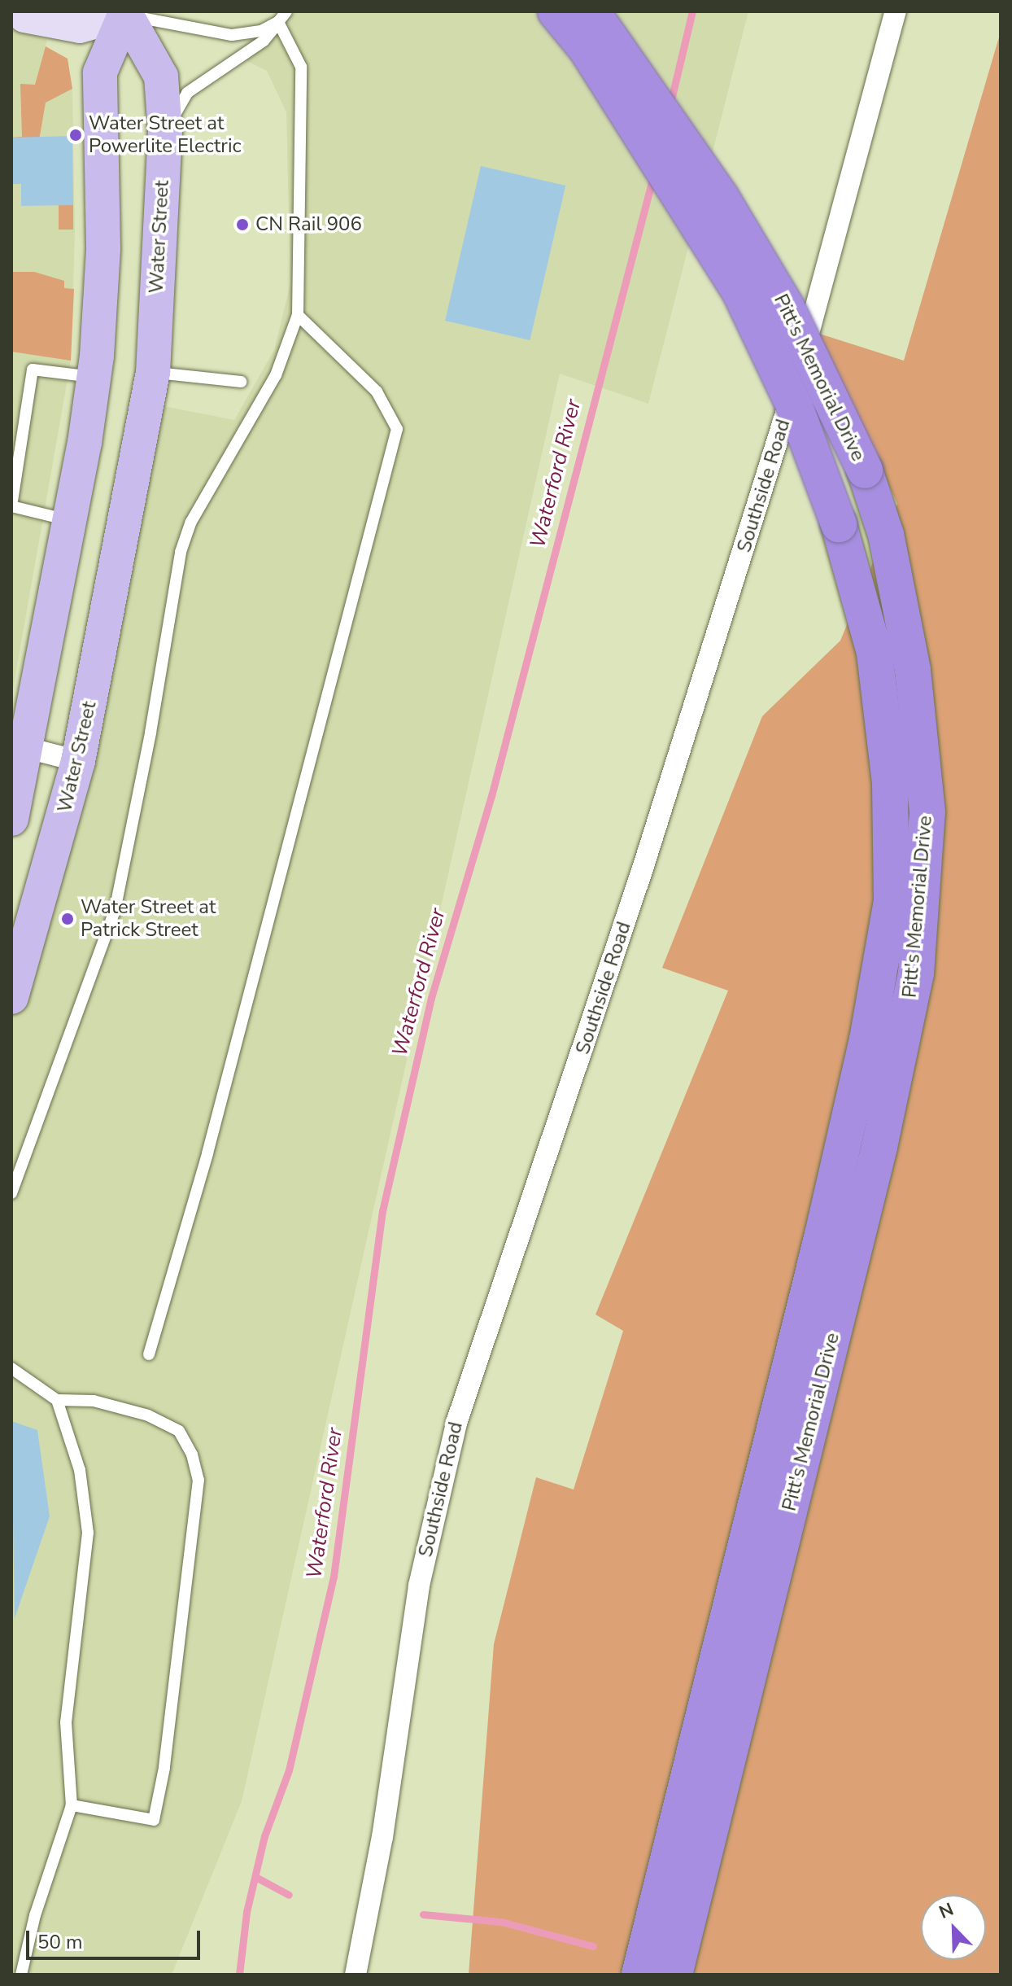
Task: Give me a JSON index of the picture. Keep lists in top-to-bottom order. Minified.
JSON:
{"streets":{"highway":["Pitt's Memorial Drive"],"main road":["Water Street"],"street":["Southside Road"]},"water":["Waterford River"],"places":["Water Street at Powerlite Electric","CN Rail 906","Water Street at Patrick Street"],"scale_bar":"50 m","north":"top left"}
